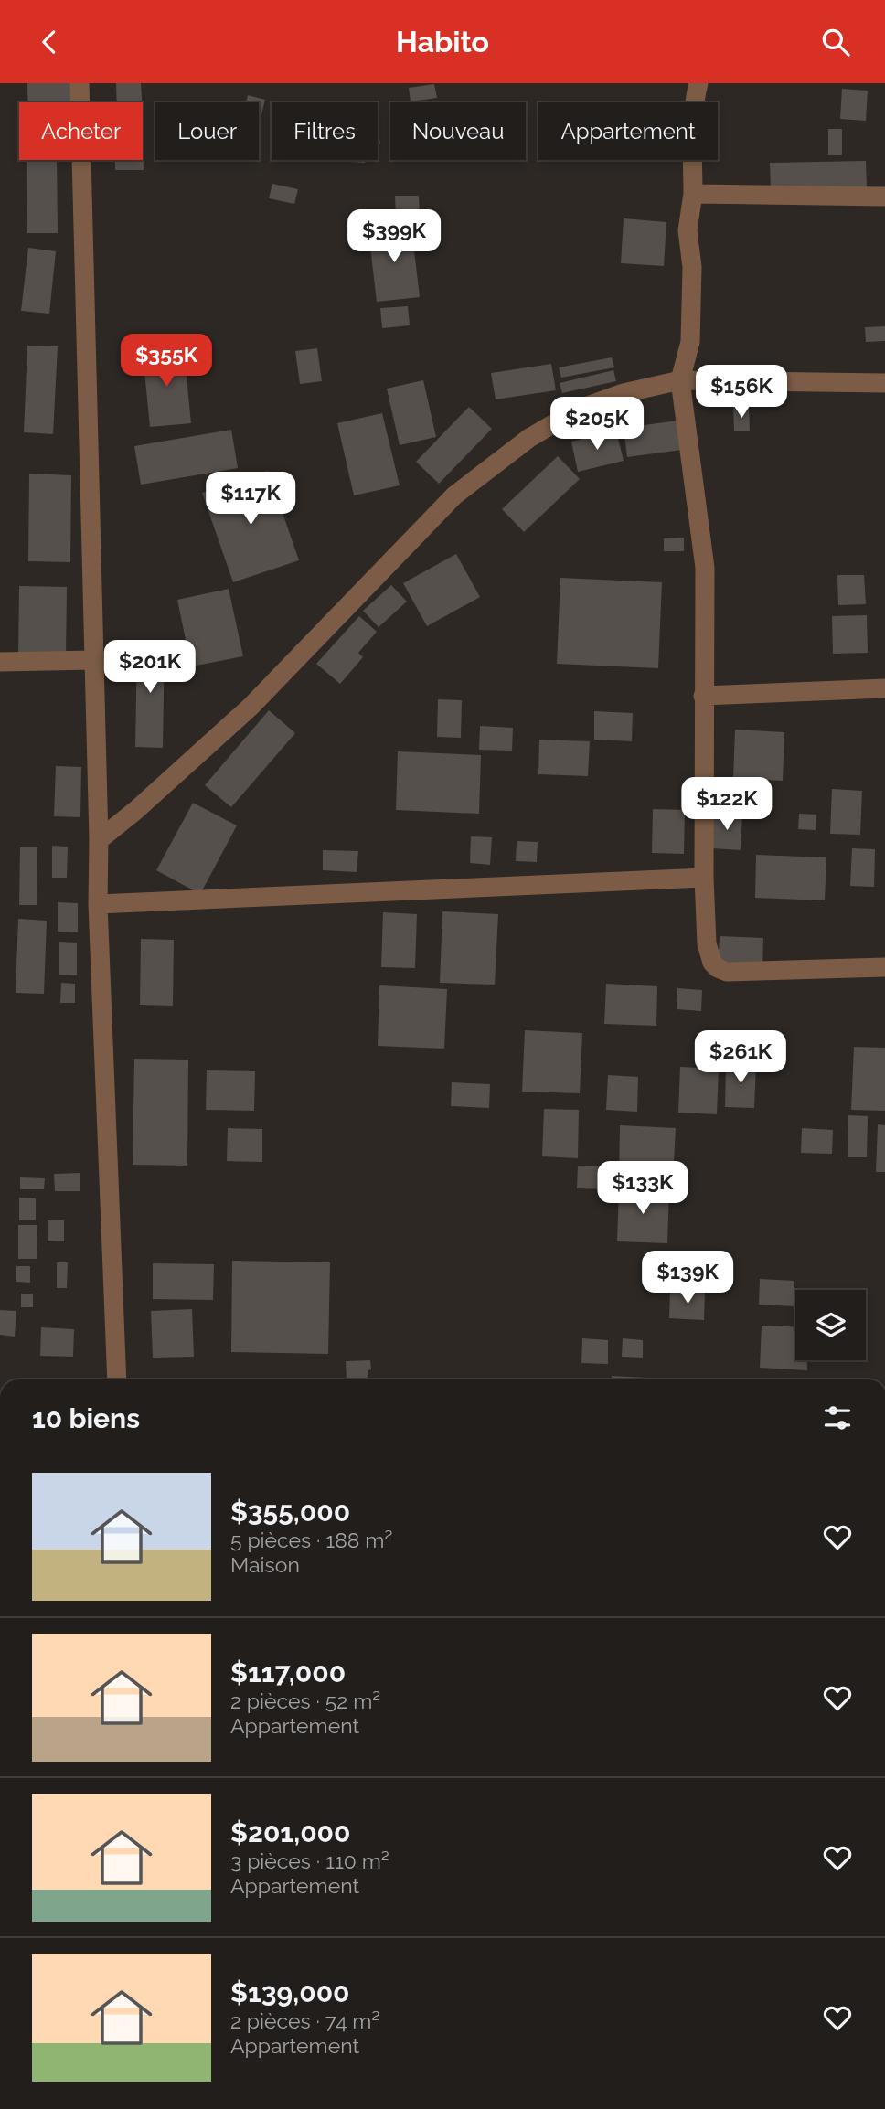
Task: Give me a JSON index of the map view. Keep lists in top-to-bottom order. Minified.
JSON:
{"page":{"header":"Habito","chip":["Acheter","Louer","Filtres","Nouveau","Appartement"],"price":["$399K","$355K","$156K","$205K","$117K","$201K","$122K","$261K","$133K","$139K"],"heading":"10 biens","list":[{"name":"$355,000","note":"5 pièces · 188 m² · Maison"},{"name":"$117,000","note":"2 pièces · 52 m² · Appartement"},{"name":"$201,000","note":"3 pièces · 110 m² · Appartement"},{"name":"$139,000","note":"2 pièces · 74 m² · Appartement"}]}}
